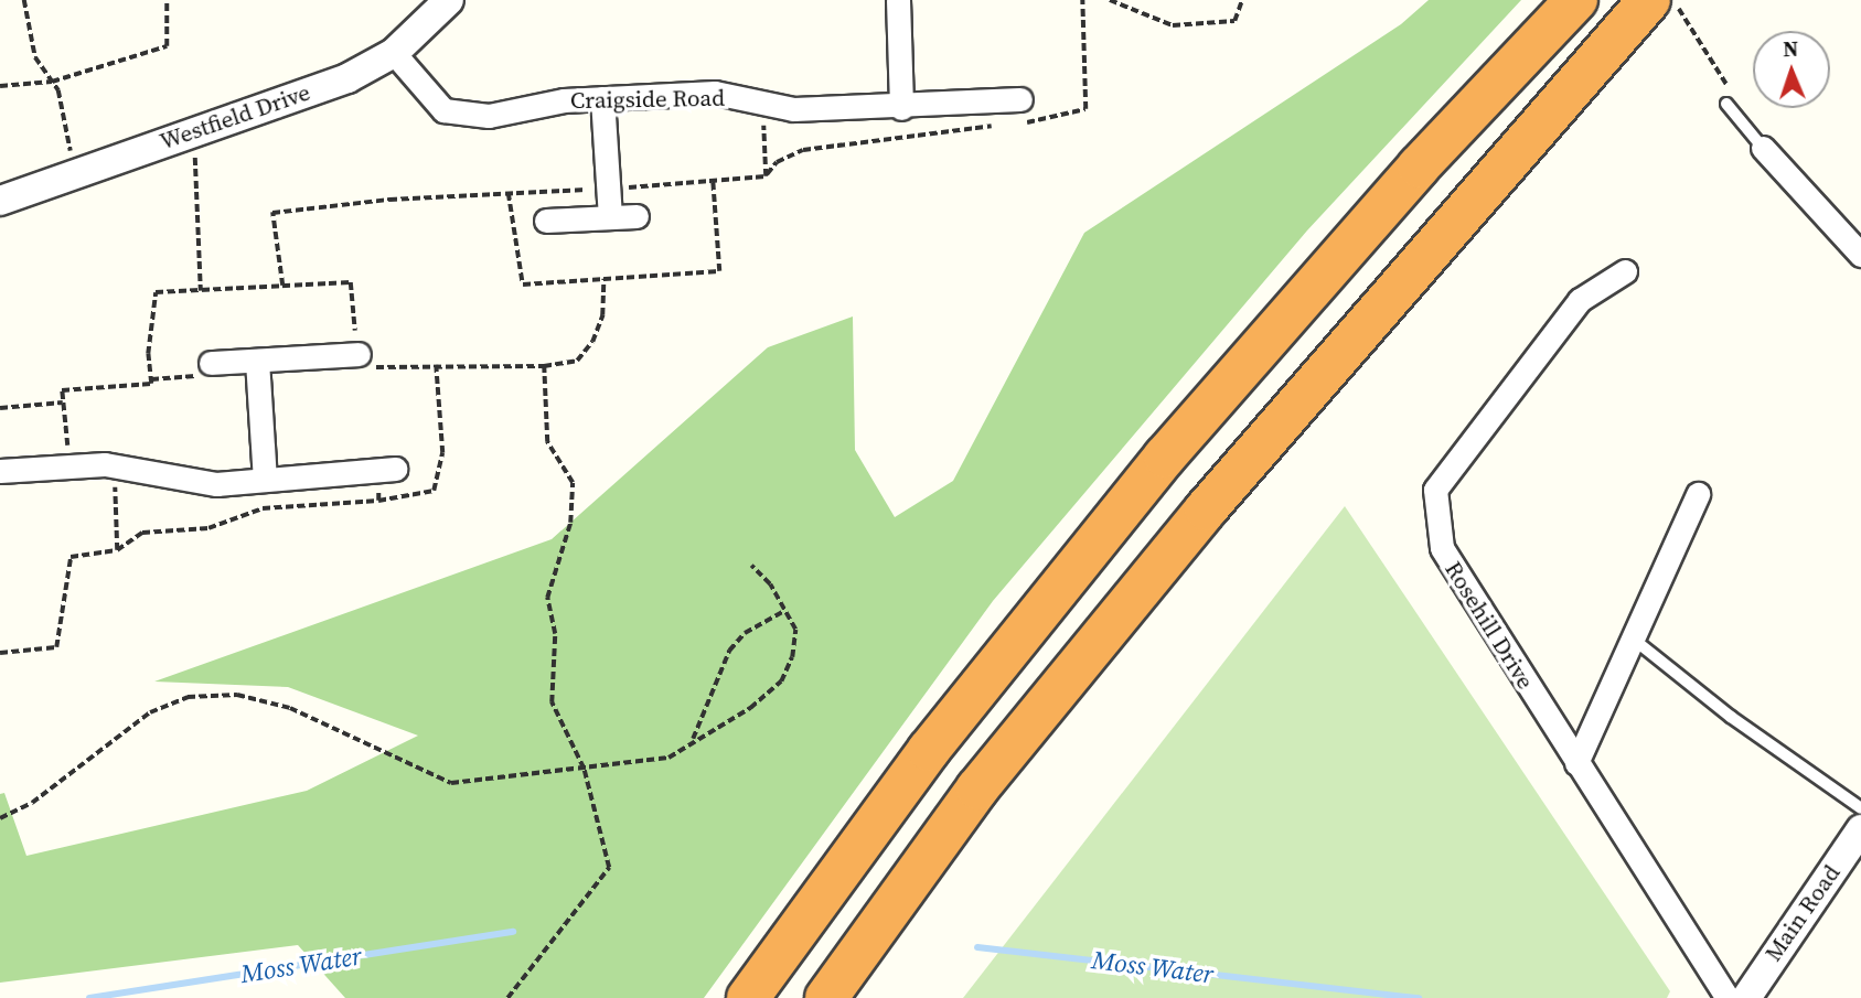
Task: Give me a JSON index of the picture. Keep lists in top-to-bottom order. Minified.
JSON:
{"streets":{"street":["Craigside Road","Westfield Drive","Rosehill Drive","Main Road"]},"crossings":[["Craigside Road","Westfield Drive"]],"water":["Moss Water"],"north":"top"}
